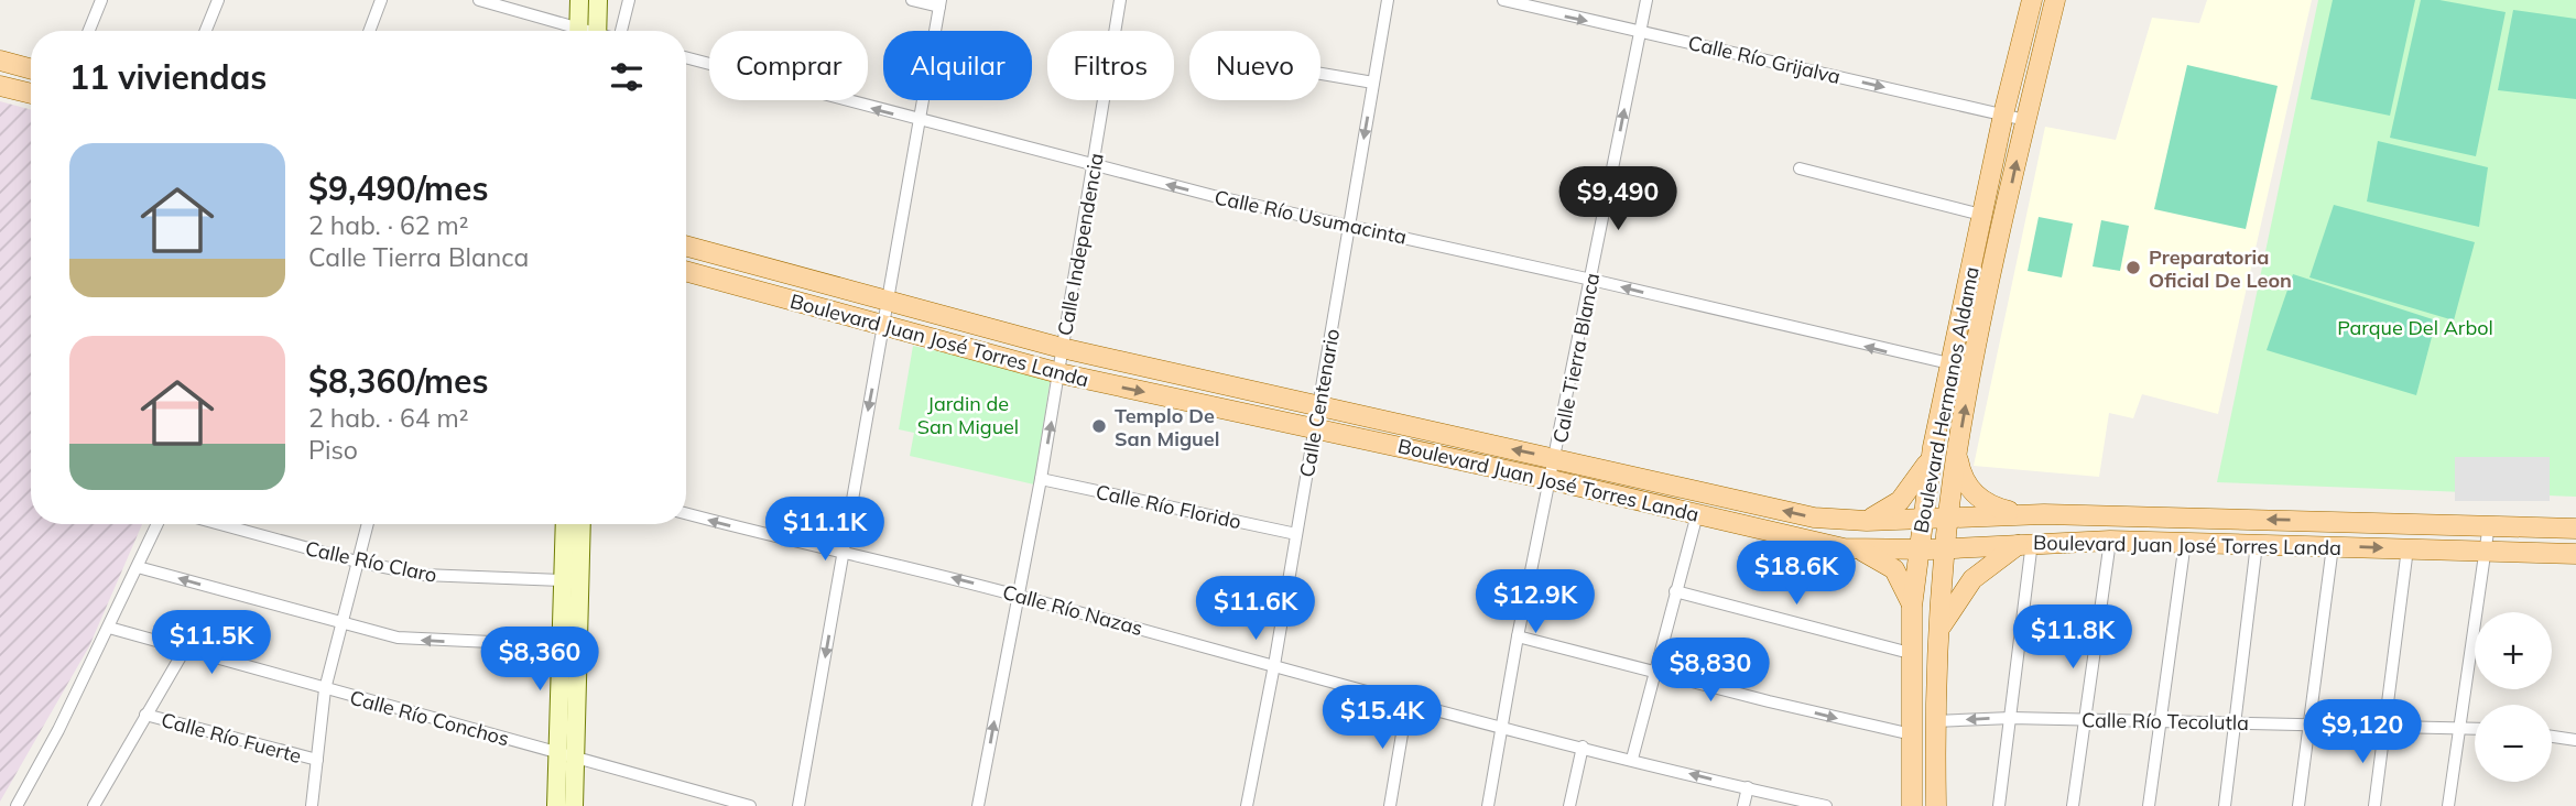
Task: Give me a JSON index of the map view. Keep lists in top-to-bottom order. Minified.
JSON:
{"streets":{"main road":["Boulevard Juan José Torres Landa","Boulevard Hermanos Aldama"],"street":["Calle Río Grijalva","Calle Río Usumacinta","Calle Independencia","Calle Tierra Blanca","Calle Centenario","Calle Río Florido","Calle Río Claro","Calle Río Nazas","Calle Río Conchos","Calle Río Tecolutla","Calle Río Fuerte"]},"crossings":[["Calle Río Grijalva","Calle Tierra Blanca"],["Calle Río Grijalva","Boulevard Hermanos Aldama"],["Calle Río Usumacinta","Calle Independencia"],["Calle Río Usumacinta","Calle Tierra Blanca"],["Calle Río Usumacinta","Boulevard Hermanos Aldama"],["Calle Río Usumacinta","Calle Centenario"],["Calle Independencia","Boulevard Juan José Torres Landa"],["Calle Independencia","Calle Río Florido"],["Calle Independencia","Calle Río Nazas"],["Boulevard Juan José Torres Landa","Calle Tierra Blanca"],["Boulevard Juan José Torres Landa","Boulevard Hermanos Aldama"],["Boulevard Juan José Torres Landa","Calle Centenario"],["Calle Tierra Blanca","Calle Río Nazas"],["Boulevard Hermanos Aldama","Calle Río Tecolutla"],["Calle Centenario","Calle Río Florido"],["Calle Centenario","Calle Río Nazas"]],"one_way":["Calle Río Usumacinta","Calle Independencia","Calle Río Nazas"],"parks":["Parque Del Arbol","Jardin de San Miguel"],"places":["Preparatoria Oficial De Leon","Templo De San Miguel"],"page":{"chip":["Comprar","Alquilar","Filtros","Nuevo"],"heading":"11 viviendas","list":[{"name":"$9,490/mes","note":"2 hab. · 62 m² · Calle Tierra Blanca"},{"name":"$8,360/mes","note":"2 hab. · 64 m² · Piso"}],"price":["$9,490","$11.1K","$18.6K","$12.9K","$11.6K","$11.8K","$11.5K","$8,360","$8,830","$15.4K","$9,120"],"map_buttons":["+","−"]}}
